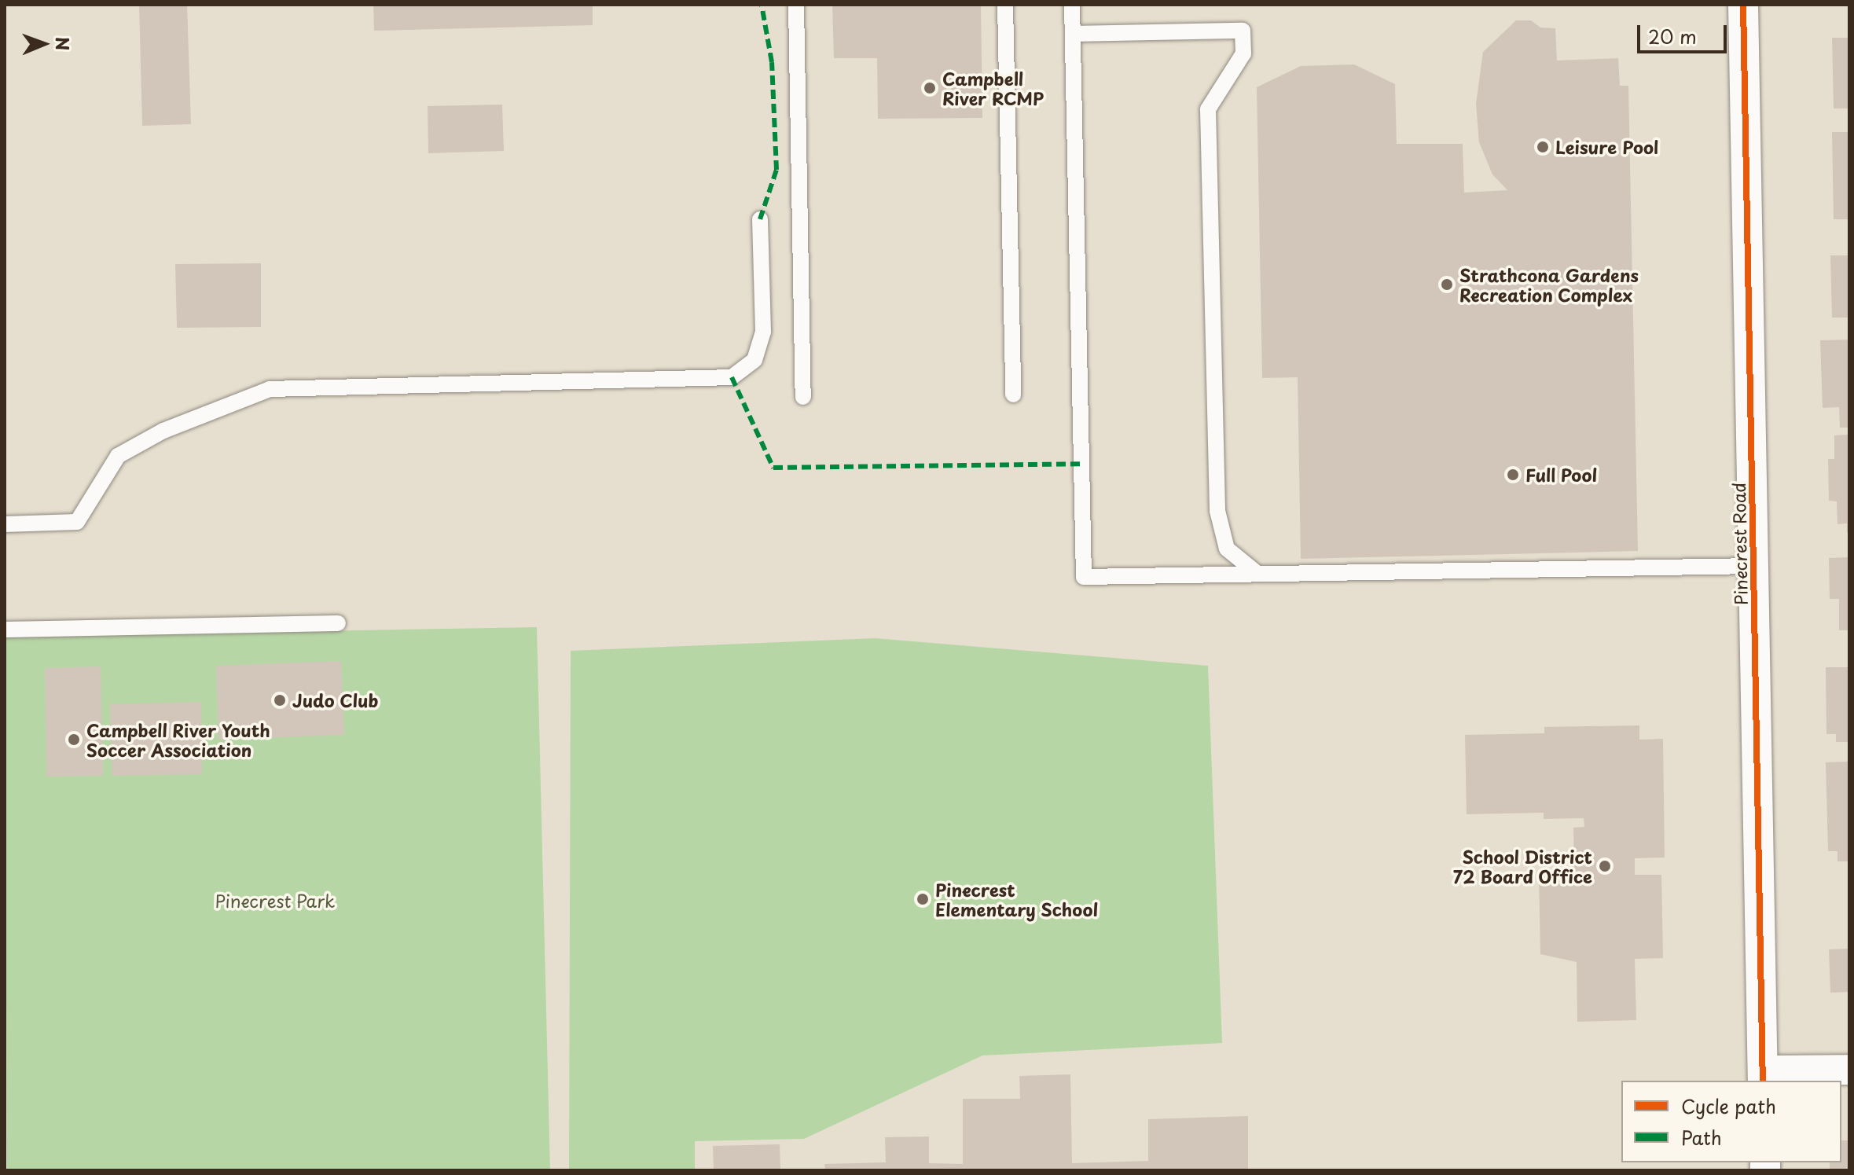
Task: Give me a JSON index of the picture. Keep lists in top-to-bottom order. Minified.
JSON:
{"streets":{"street":["Pinecrest Road"]},"parks":["Pinecrest Park"],"places":["Campbell River RCMP","Leisure Pool","Strathcona Gardens Recreation Complex","Full Pool","Judo Club","Campbell River Youth Soccer Association","School District 72 Board Office","Pinecrest Elementary School"],"legend":["Cycle path","Path"],"scale_bar":"20 m","north":"right"}
